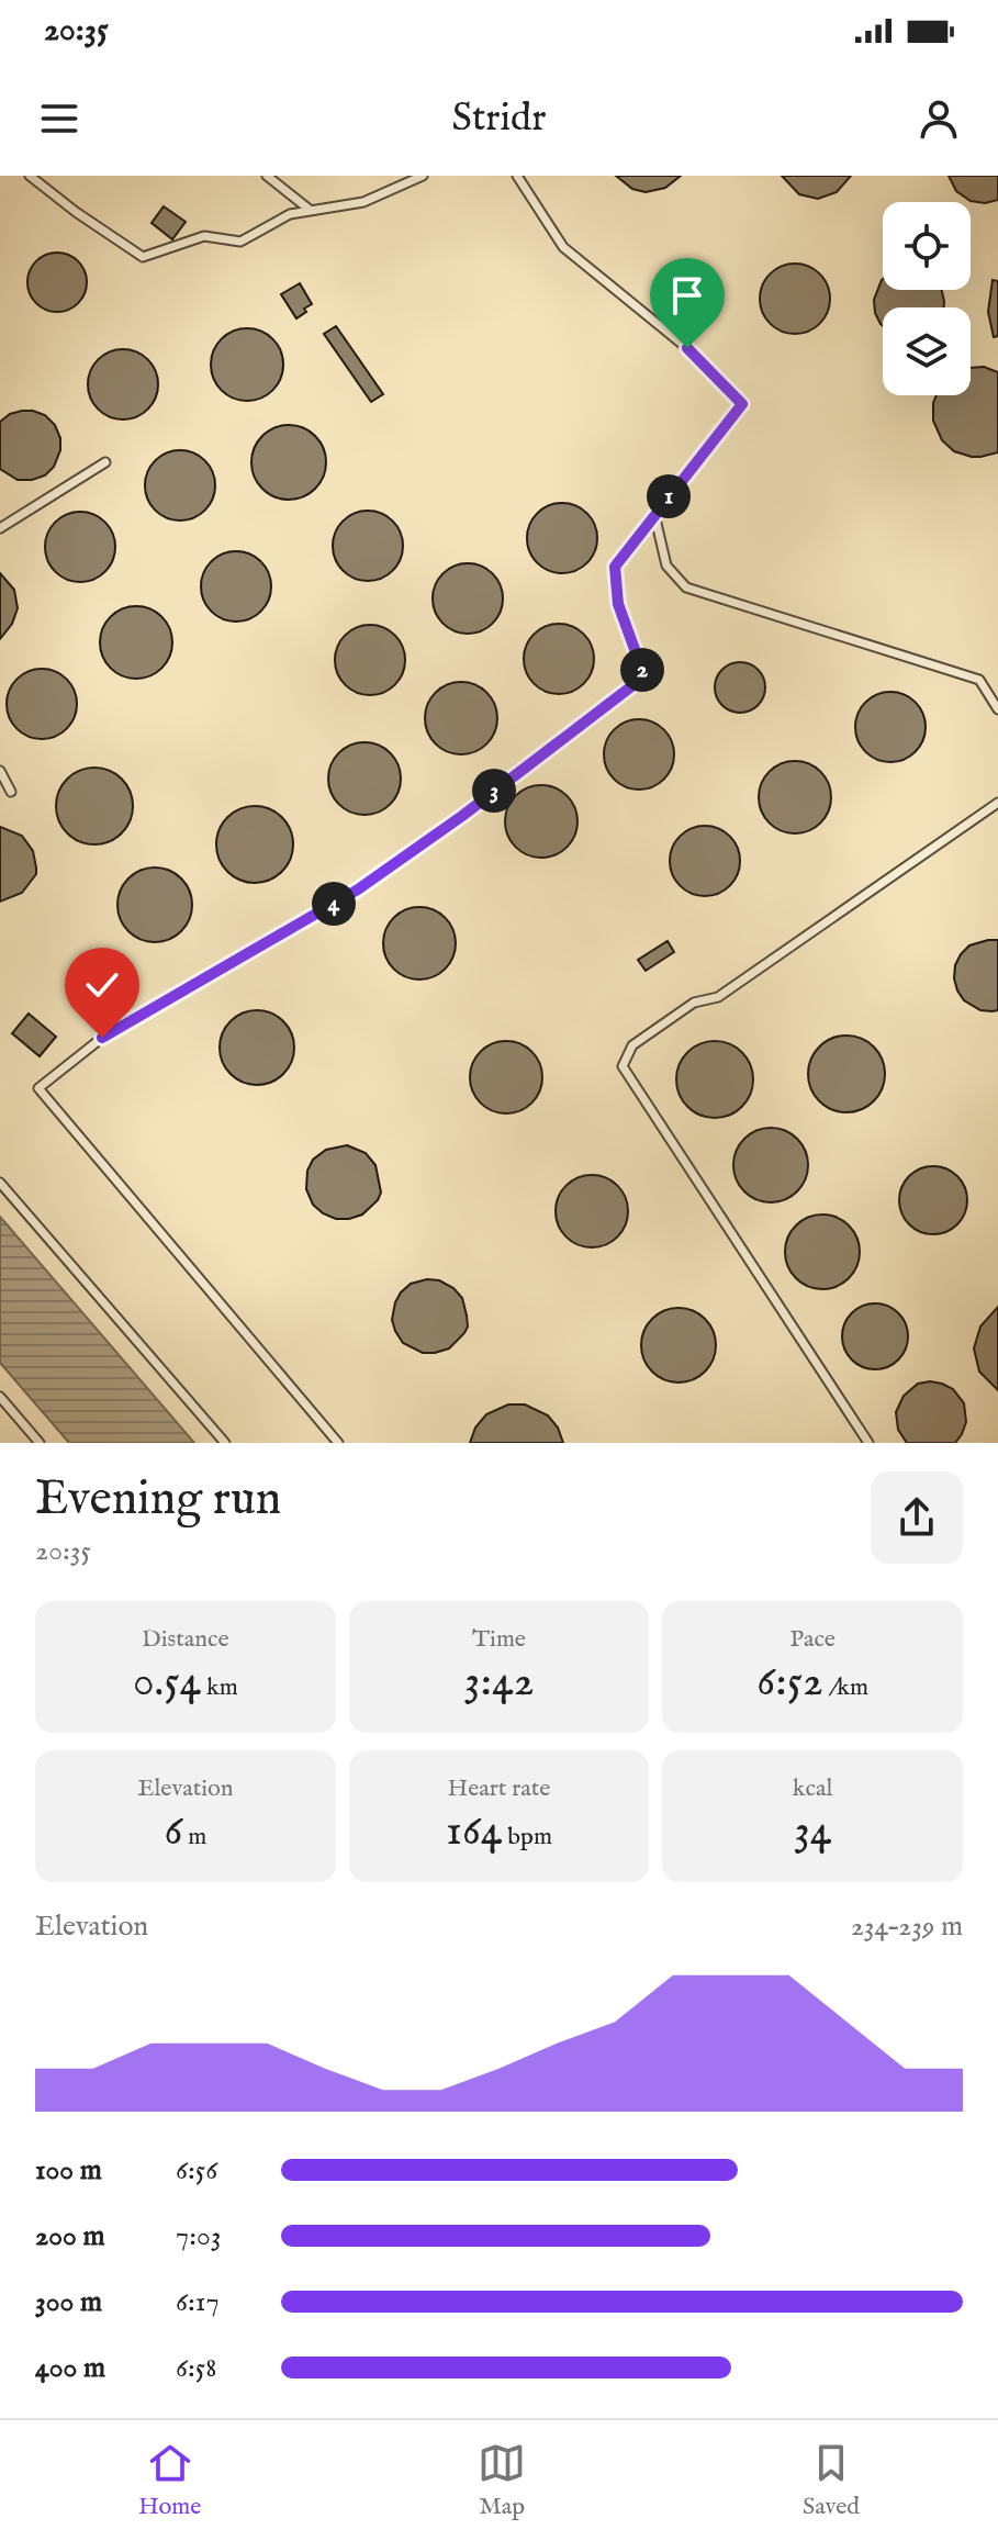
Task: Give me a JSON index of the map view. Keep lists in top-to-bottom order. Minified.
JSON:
{"page":{"status":"20:35","header":"Stridr","pins":["1","2","3","4"],"heading":["Evening run","20:35"],"stats":[["Distance","0.54 km"],["Time","3:42"],["Pace","6:52 /km"],["Elevation","6 m"],["Heart rate","164 bpm"],["kcal","34"]],"chart":["Elevation","234–239 m"],"list":[{"name":"100 m","note":"6:56"},{"name":"200 m","note":"7:03"},{"name":"300 m","note":"6:17"},{"name":"400 m","note":"6:58"}],"tabs":["Home","Map","Saved"]}}
